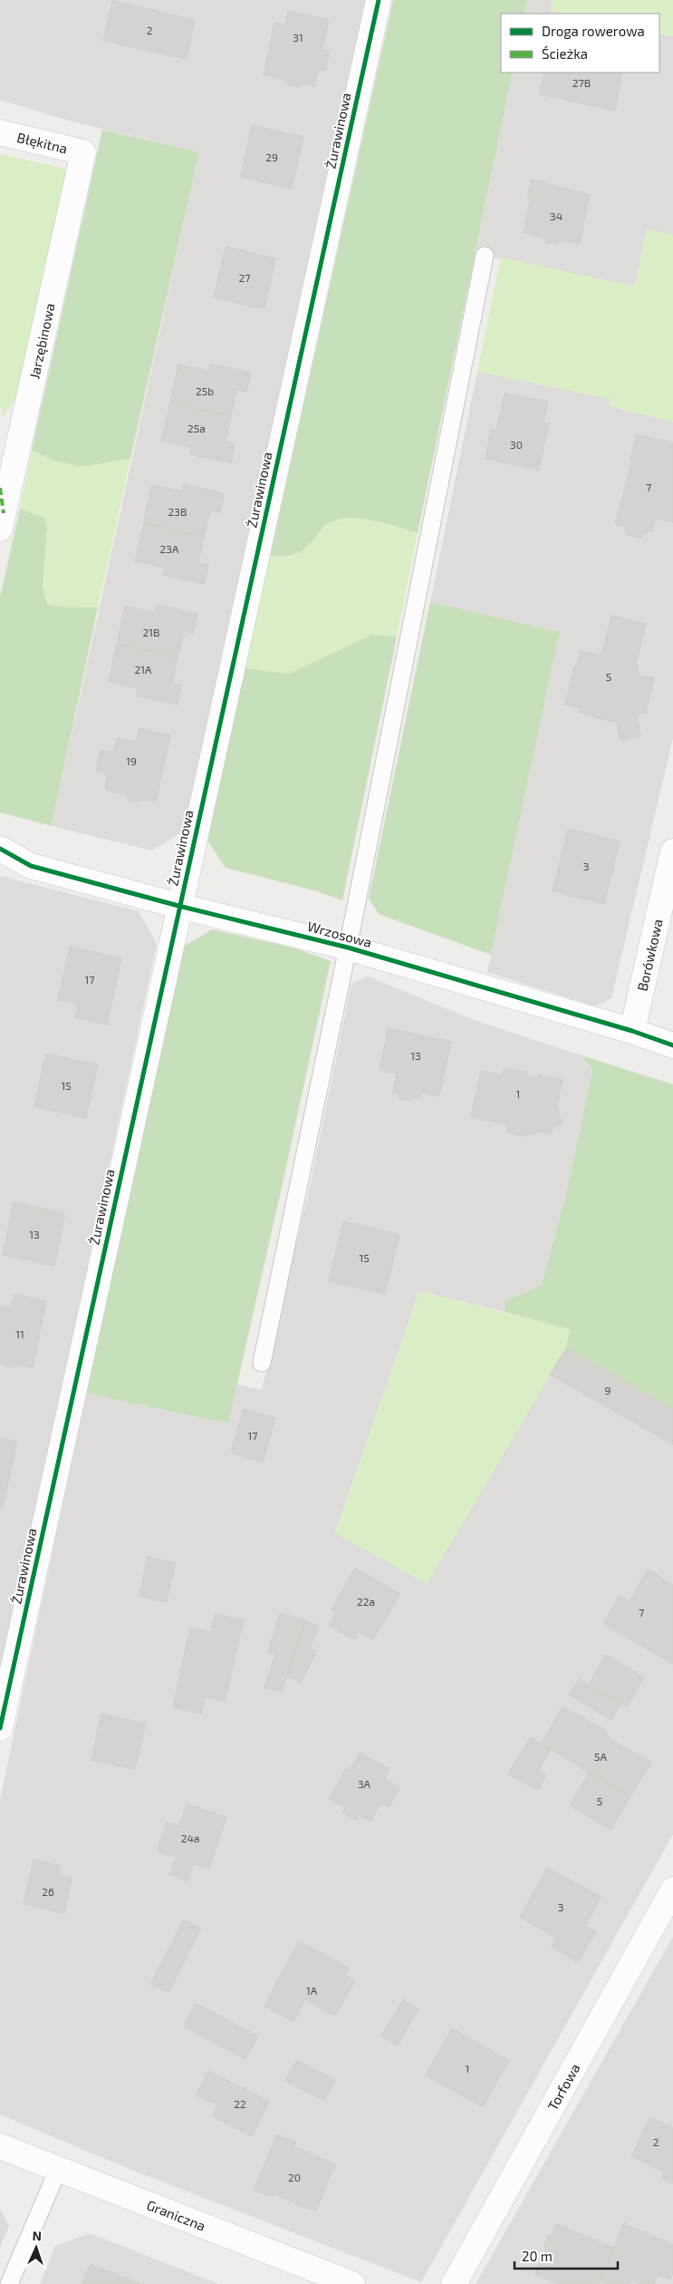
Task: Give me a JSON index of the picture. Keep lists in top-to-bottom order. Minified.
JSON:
{"streets":{"street":["Żurawinowa","Błękitna","Jarzębinowa","Wrzosowa","Borówkowa","Torfowa","Graniczna"]},"crossings":[["Żurawinowa","Wrzosowa"],["Błękitna","Jarzębinowa"],["Wrzosowa","Borówkowa"]],"house_numbers":["2","31","27B","29","34","27","25b","25a","30","7","23B","23A","21B","21A","5","19","3","17","13","15","1","13","15","11","9","17","22a","7","5A","3A","5","24a","26","3","1A","1","22","2","20"],"legend":["Droga rowerowa","Ścieżka"],"scale_bar":"20 m","north":"top"}
